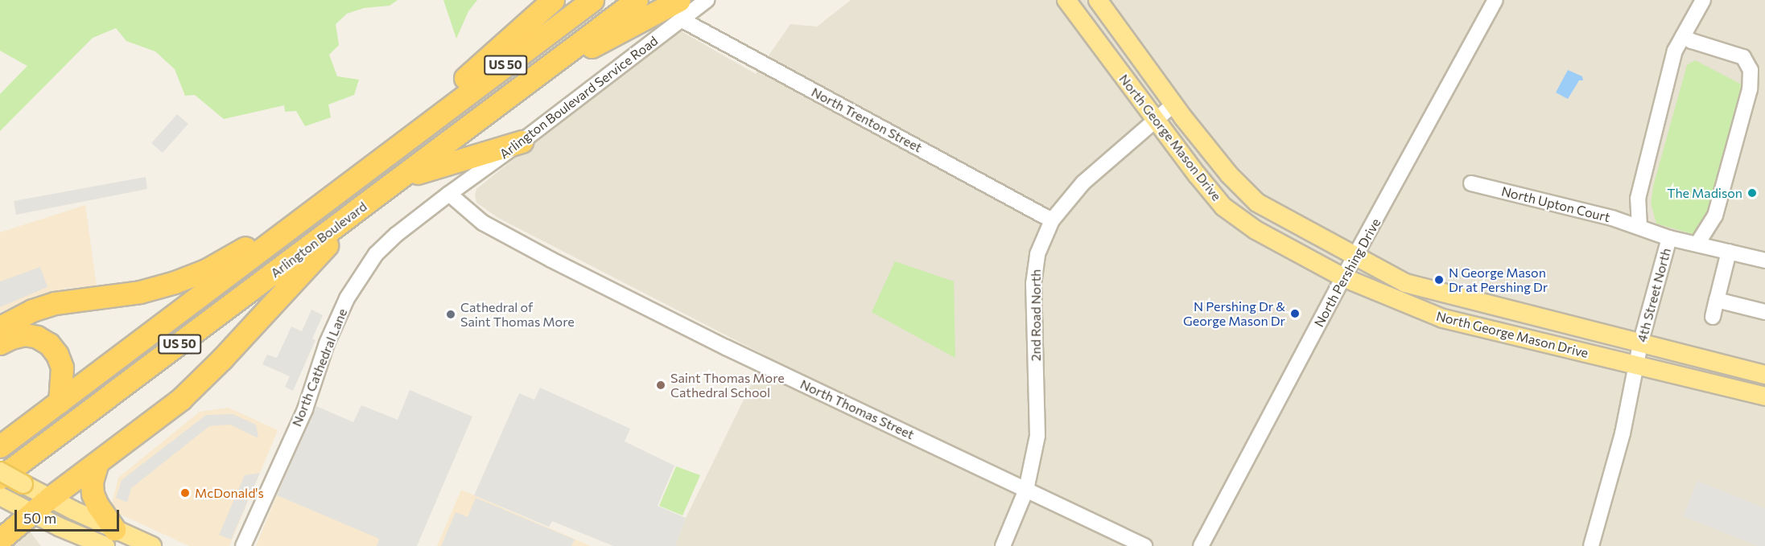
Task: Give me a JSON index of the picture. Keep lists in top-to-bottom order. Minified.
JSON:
{"streets":{"highway":["US 50","Arlington Boulevard"],"main road":["North George Mason Drive"],"street":["Arlington Boulevard Service Road","North Trenton Street","North Upton Court","North Pershing Drive","4th Street North","2nd Road North","North Cathedral Lane","North Thomas Street"]},"crossings":[["Arlington Boulevard Service Road","North Trenton Street"],["Arlington Boulevard Service Road","North Cathedral Lane"],["Arlington Boulevard Service Road","North Thomas Street"],["North Trenton Street","2nd Road North"],["North George Mason Drive","North Pershing Drive"],["North George Mason Drive","4th Street North"],["North George Mason Drive","2nd Road North"],["North Upton Court","4th Street North"],["2nd Road North","North Thomas Street"],["North Cathedral Lane","North Thomas Street"]],"places":["The Madison","N George Mason Dr at Pershing Dr","N Pershing Dr & George Mason Dr","Cathedral of Saint Thomas More","Saint Thomas More Cathedral School","McDonald's"],"scale_bar":"50 m"}
